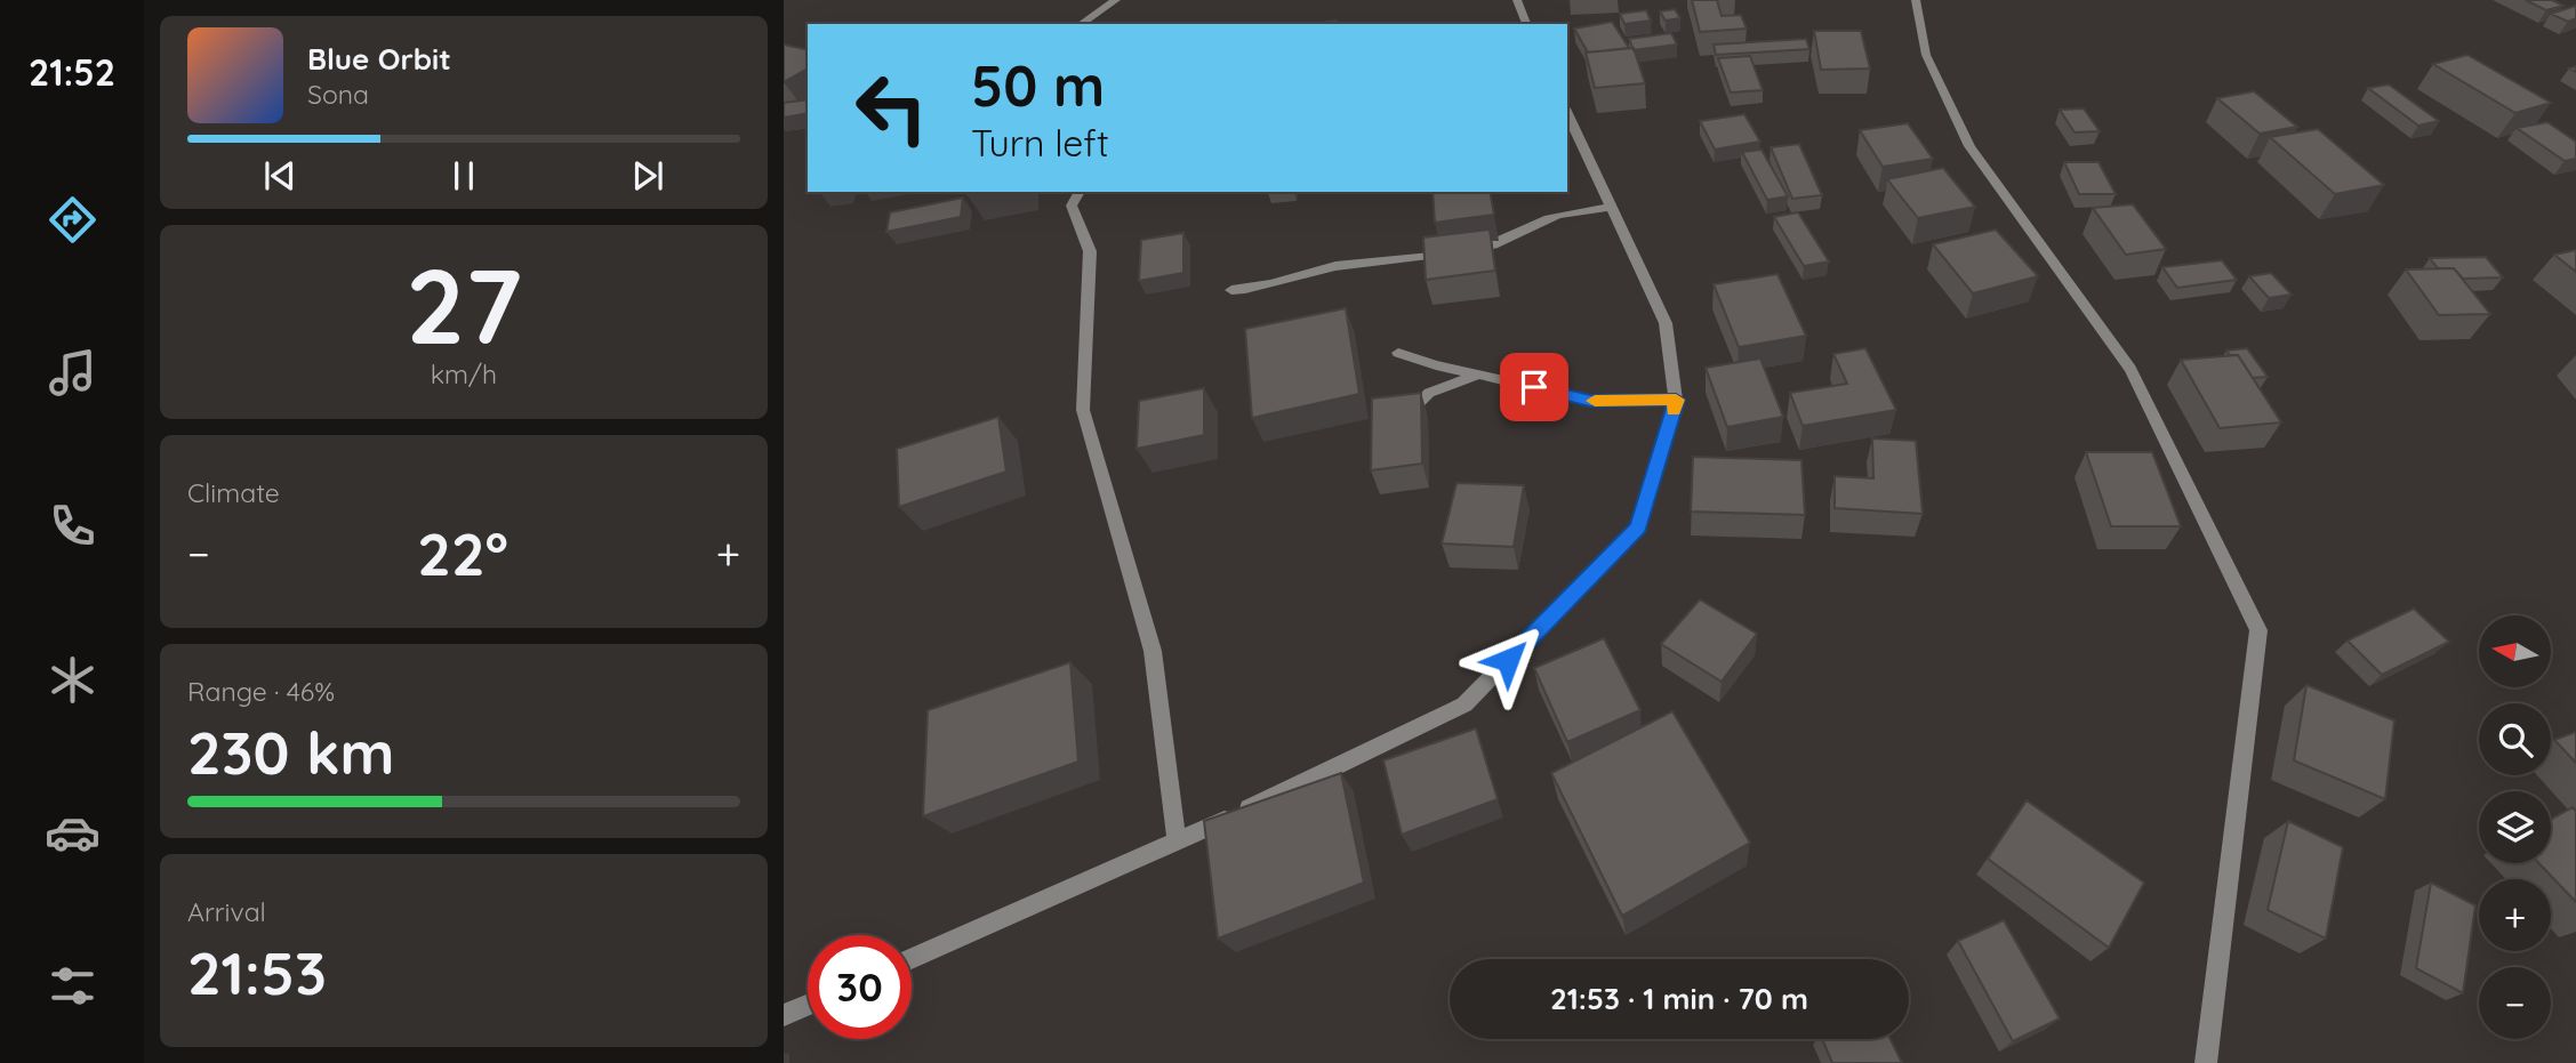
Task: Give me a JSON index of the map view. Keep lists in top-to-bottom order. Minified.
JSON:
{"north":"left","page":{"tabs":"21:52","turn":["50 m","Turn left"],"song":["Blue Orbit","Sona"],"tile":[["27","km/h"],"Climate",["Range · 46%","230 km"],["Arrival","21:53"]],"heat":["−","22°","+"],"map_buttons":["+","−"],"limit":"30","trip":"21:53 · 1 min · 70 m"}}
